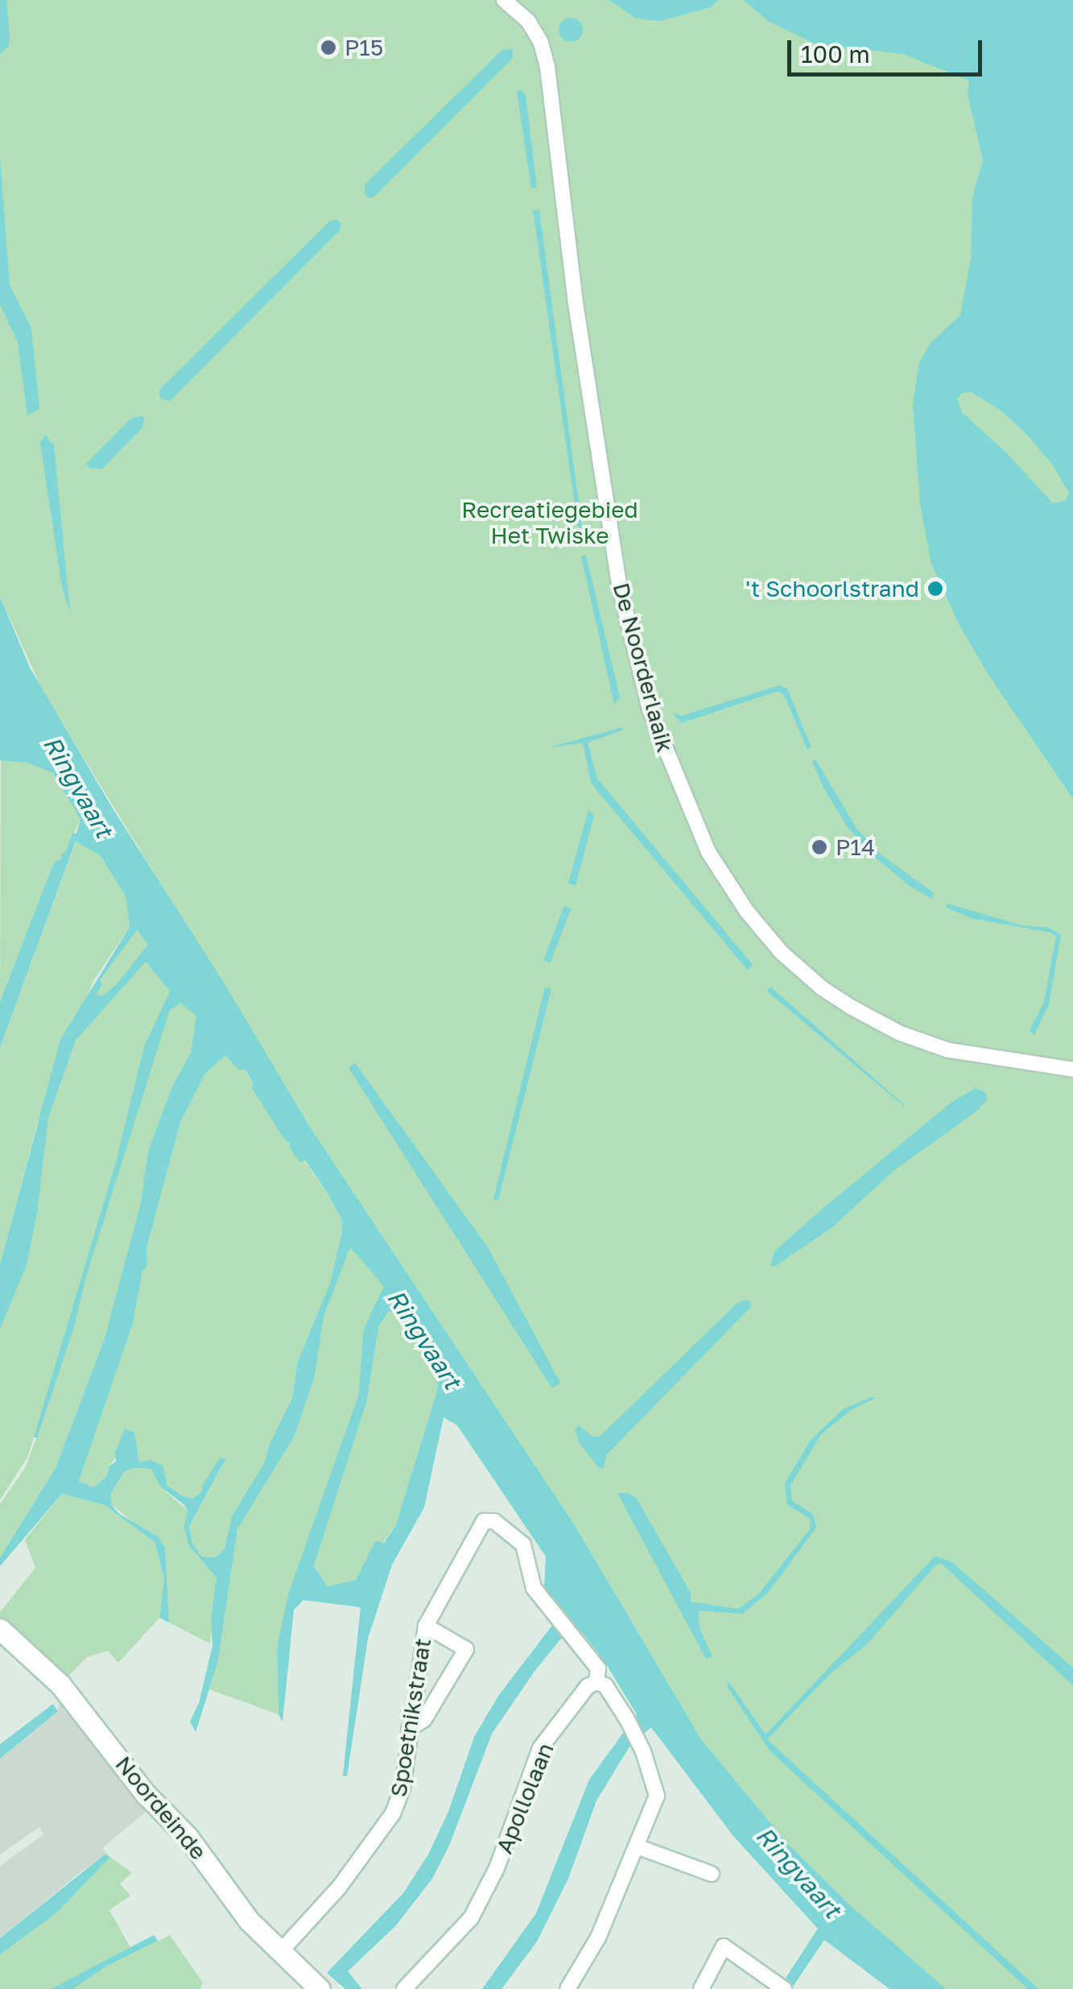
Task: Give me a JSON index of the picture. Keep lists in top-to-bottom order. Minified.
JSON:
{"streets":{"street":["De Noorderlaaik","Spoetnikstraat","Apollolaan","Noordeinde"]},"crossings":[["Spoetnikstraat","Apollolaan"],["Spoetnikstraat","Noordeinde"]],"water":["Ringvaart"],"parks":["Recreatiegebied Het Twiske"],"places":["P15","'t Schoorlstrand","P14"],"scale_bar":"100 m"}
